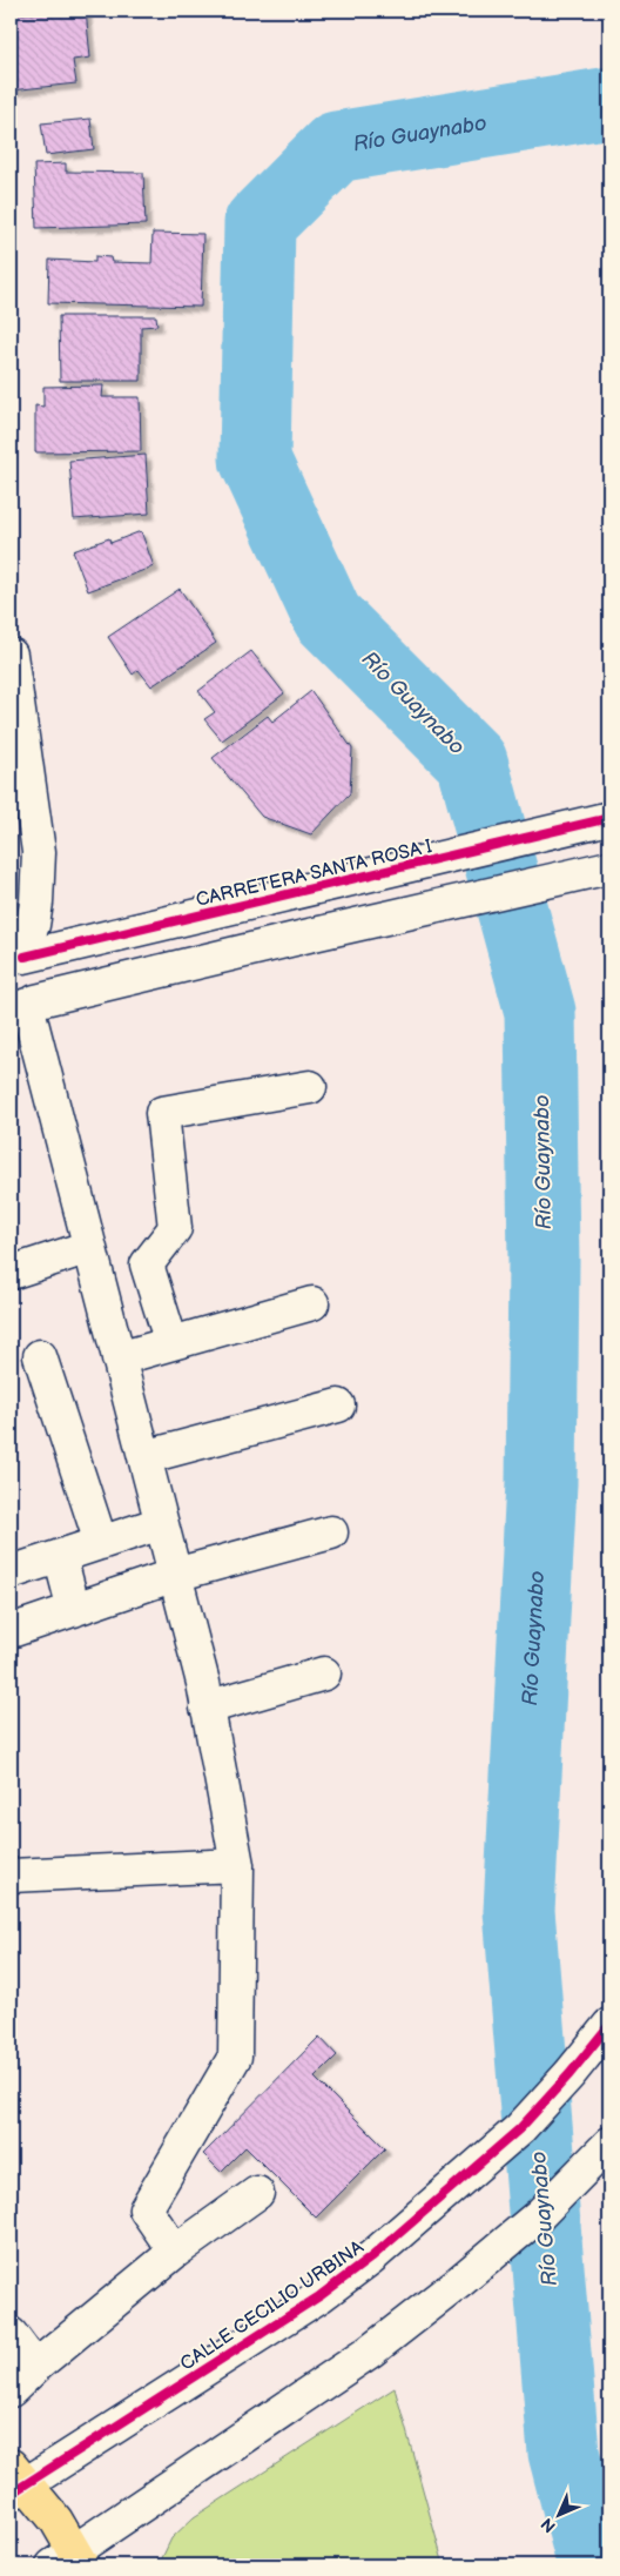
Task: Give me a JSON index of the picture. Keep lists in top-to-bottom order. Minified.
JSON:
{"streets":{"street":["CARRETERA SANTA ROSA I","CALLE CECILIO URBINA"]},"water":["Río Guaynabo"],"north":"bottom left"}
